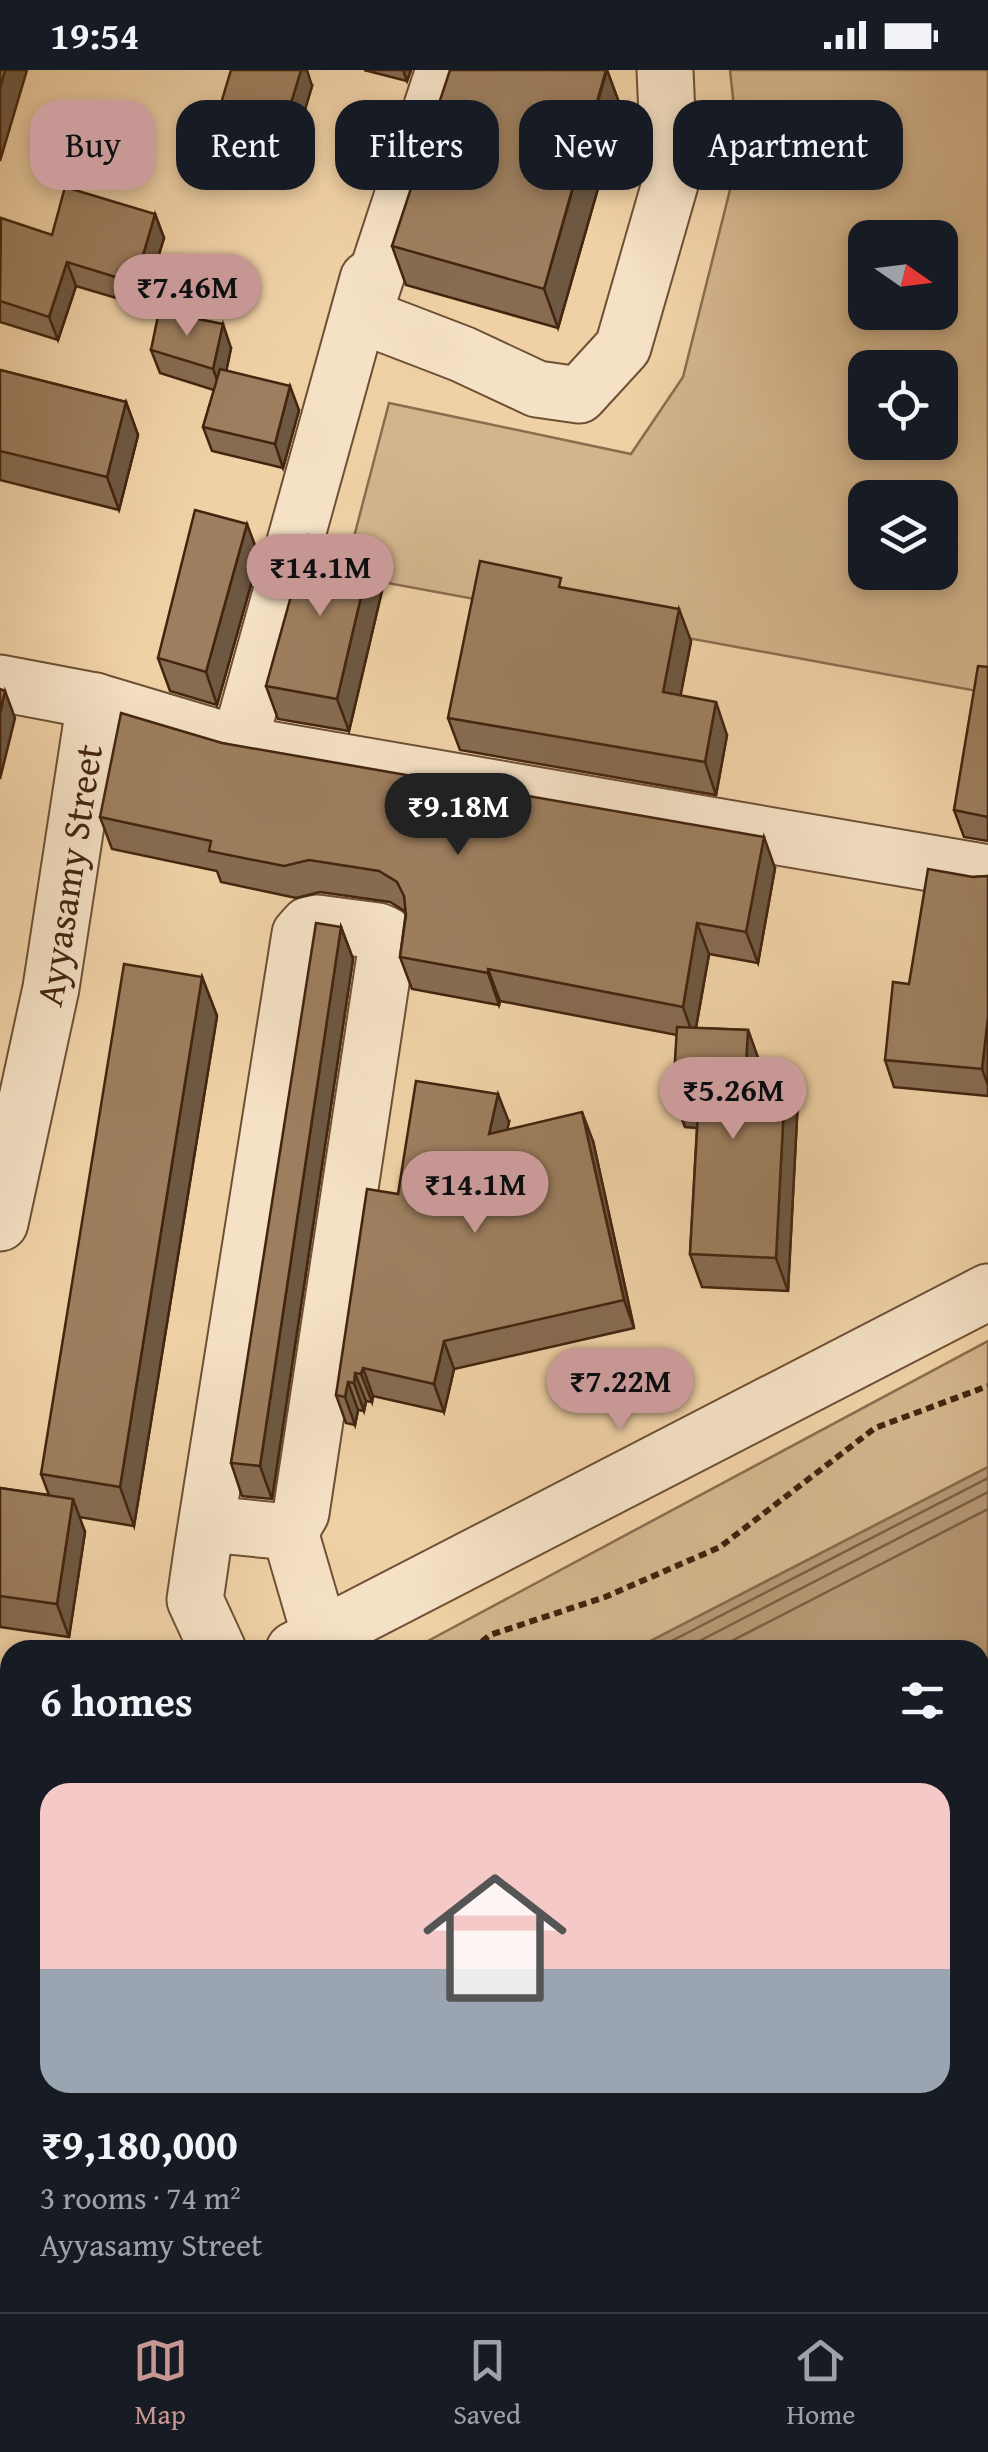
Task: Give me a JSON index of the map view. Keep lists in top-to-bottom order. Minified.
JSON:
{"streets":{"street":["Ayyasamy Street"]},"north":"right","page":{"status":"19:54","chip":["Buy","Rent","Filters","New","Apartment"],"price":["₹7.46M","₹14.1M","₹9.18M","₹5.26M","₹14.1M","₹7.22M"],"heading":"6 homes","list":[{"name":"₹9,180,000","note":"3 rooms · 74 m² · Ayyasamy Street"}],"tabs":["Map","Saved","Home"]}}
